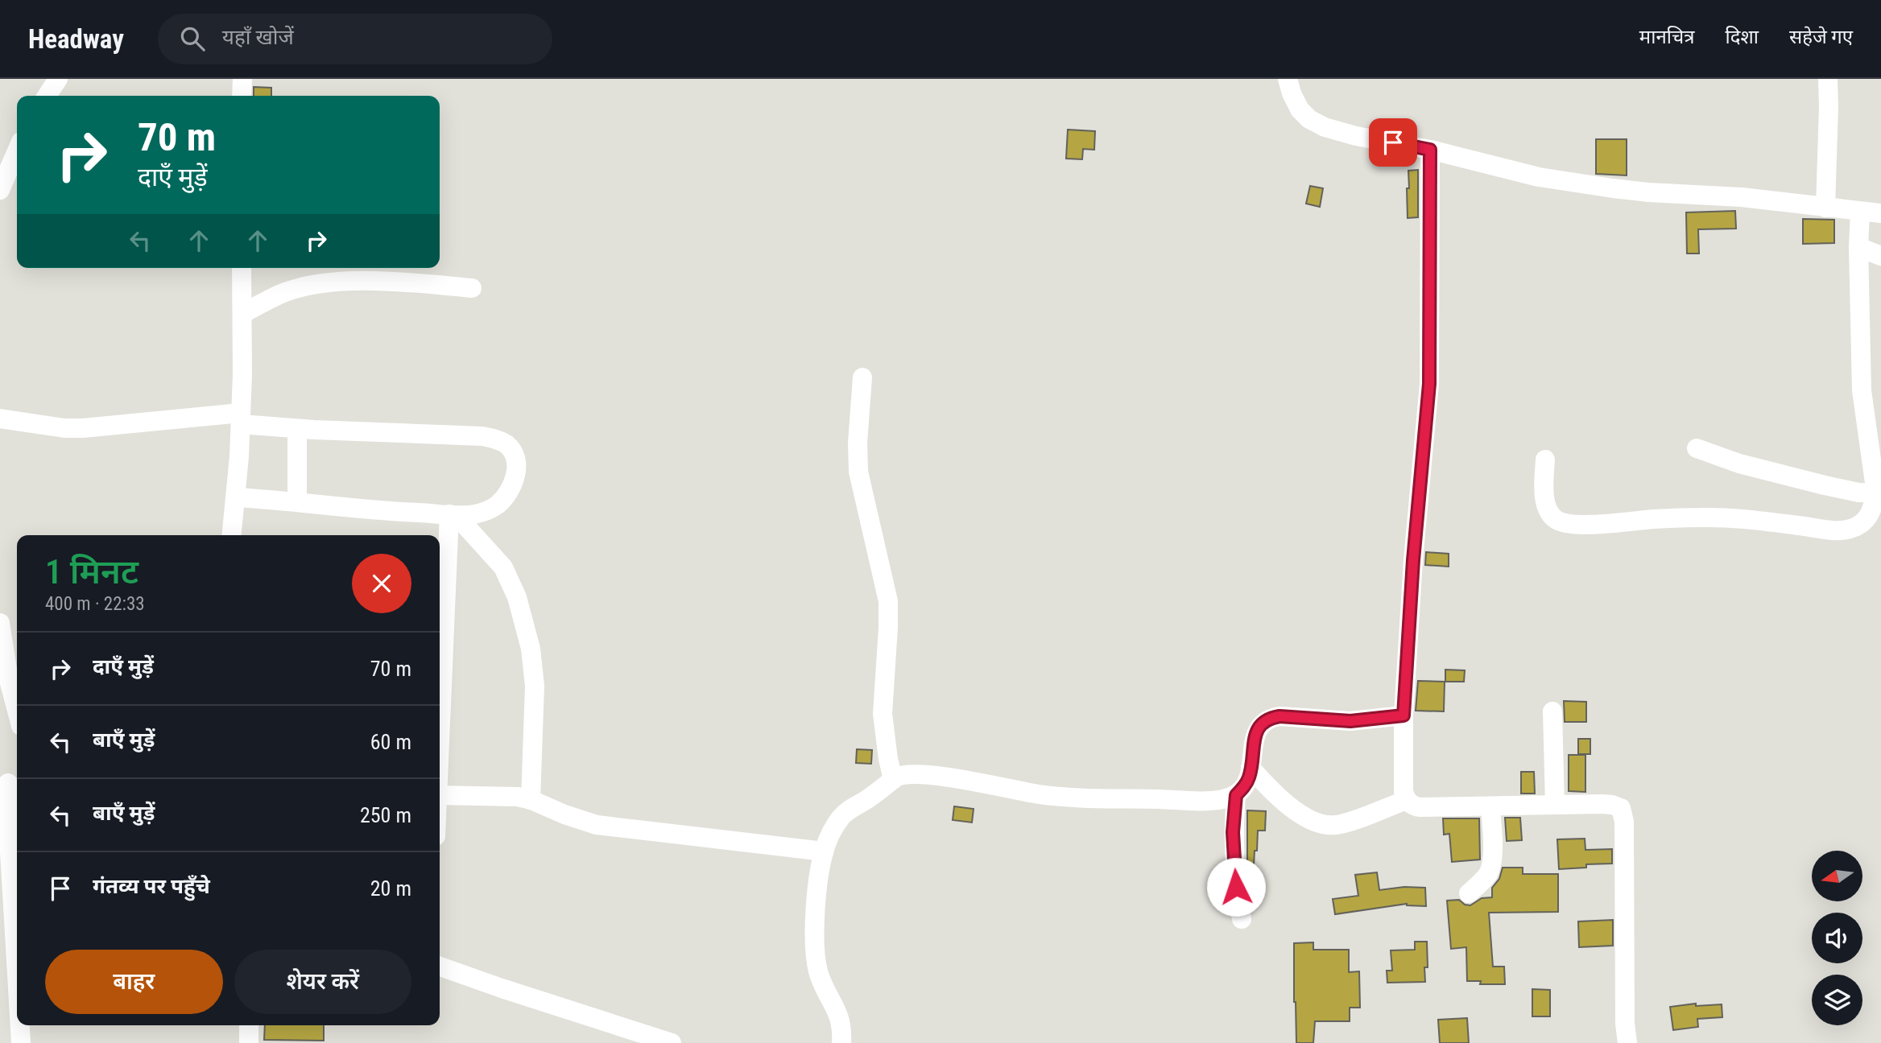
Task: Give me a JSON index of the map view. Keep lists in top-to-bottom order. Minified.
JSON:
{"north":"left","page":{"header":"Headway","search":"यहाँ खोजें","nav":["मानचित्र","दिशा","सहेजे गए"],"turn":["70 m","दाएँ मुड़ें"],"heading":["1 मिनट","400 m · 22:33"],"list":[{"name":"दाएँ मुड़ें","value":"70 m"},{"name":"बाएँ मुड़ें","value":"60 m"},{"name":"बाएँ मुड़ें","value":"250 m"},{"name":"गंतव्य पर पहुँचे","value":"20 m"}],"buttons":["बाहर","शेयर करें"]}}
